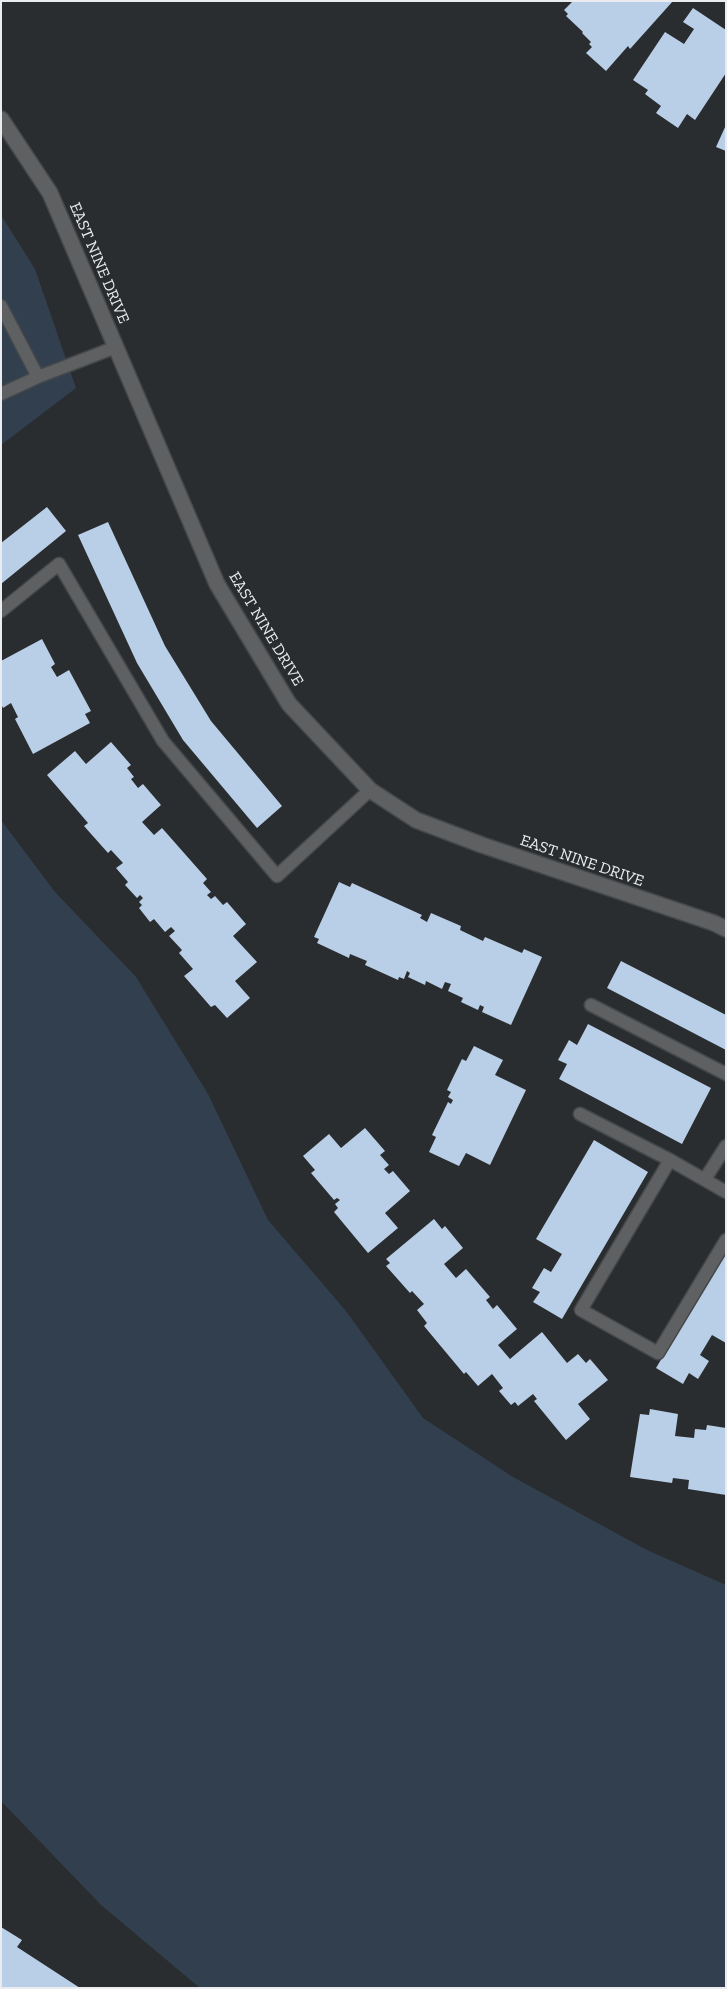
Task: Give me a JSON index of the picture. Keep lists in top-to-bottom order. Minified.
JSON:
{"streets":{"street":["EAST NINE DRIVE"]}}
